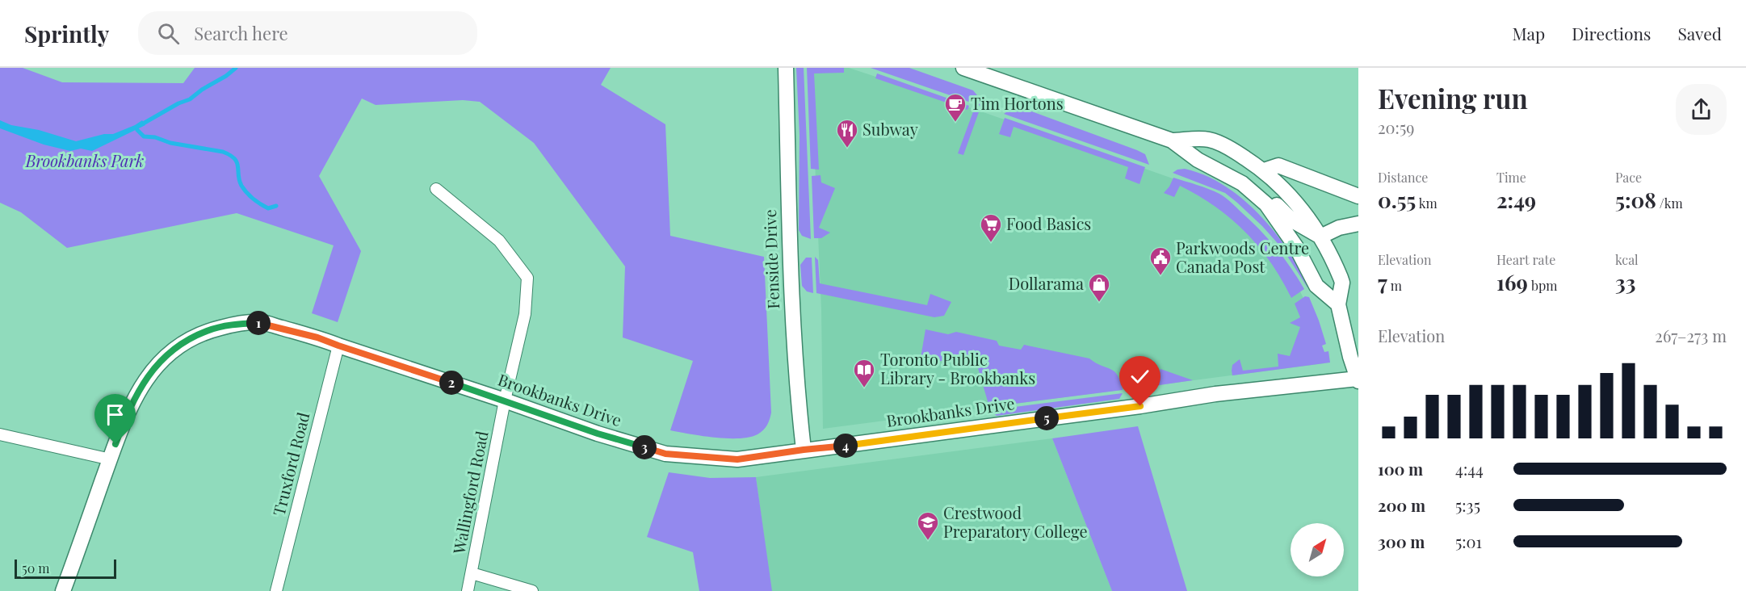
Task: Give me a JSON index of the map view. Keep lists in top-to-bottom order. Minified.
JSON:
{"streets":{"street":["Fenside Drive","Brookbanks Drive","Truxford Road","Wallingford Road"]},"crossings":[["Fenside Drive","Brookbanks Drive"],["Brookbanks Drive","Truxford Road"],["Brookbanks Drive","Wallingford Road"]],"parks":["Brookbanks Park"],"places":{"cafe":["Tim Hortons"],"restaurant":["Subway"],"supermarket":["Food Basics"],"public building":["Parkwoods Centre Canada Post"],"shop":["Dollarama"],"library":["Toronto Public Library - Brookbanks"],"school or university":["Crestwood Preparatory College"]},"scale_bar":"50 m","north":"top right","page":{"header":"Sprintly","search":"Search here","nav":["Map","Directions","Saved"],"heading":["Evening run","20:59"],"stats":[["Distance","0.55 km"],["Time","2:49"],["Pace","5:08 /km"],["Elevation","7 m"],["Heart rate","169 bpm"],["kcal","33"]],"pins":["1","2","5","4","3"],"chart":["Elevation","267–273 m"],"list":[{"name":"100 m","note":"4:44"},{"name":"200 m","note":"5:35"},{"name":"300 m","note":"5:01"}],"scale":"50 m"}}
